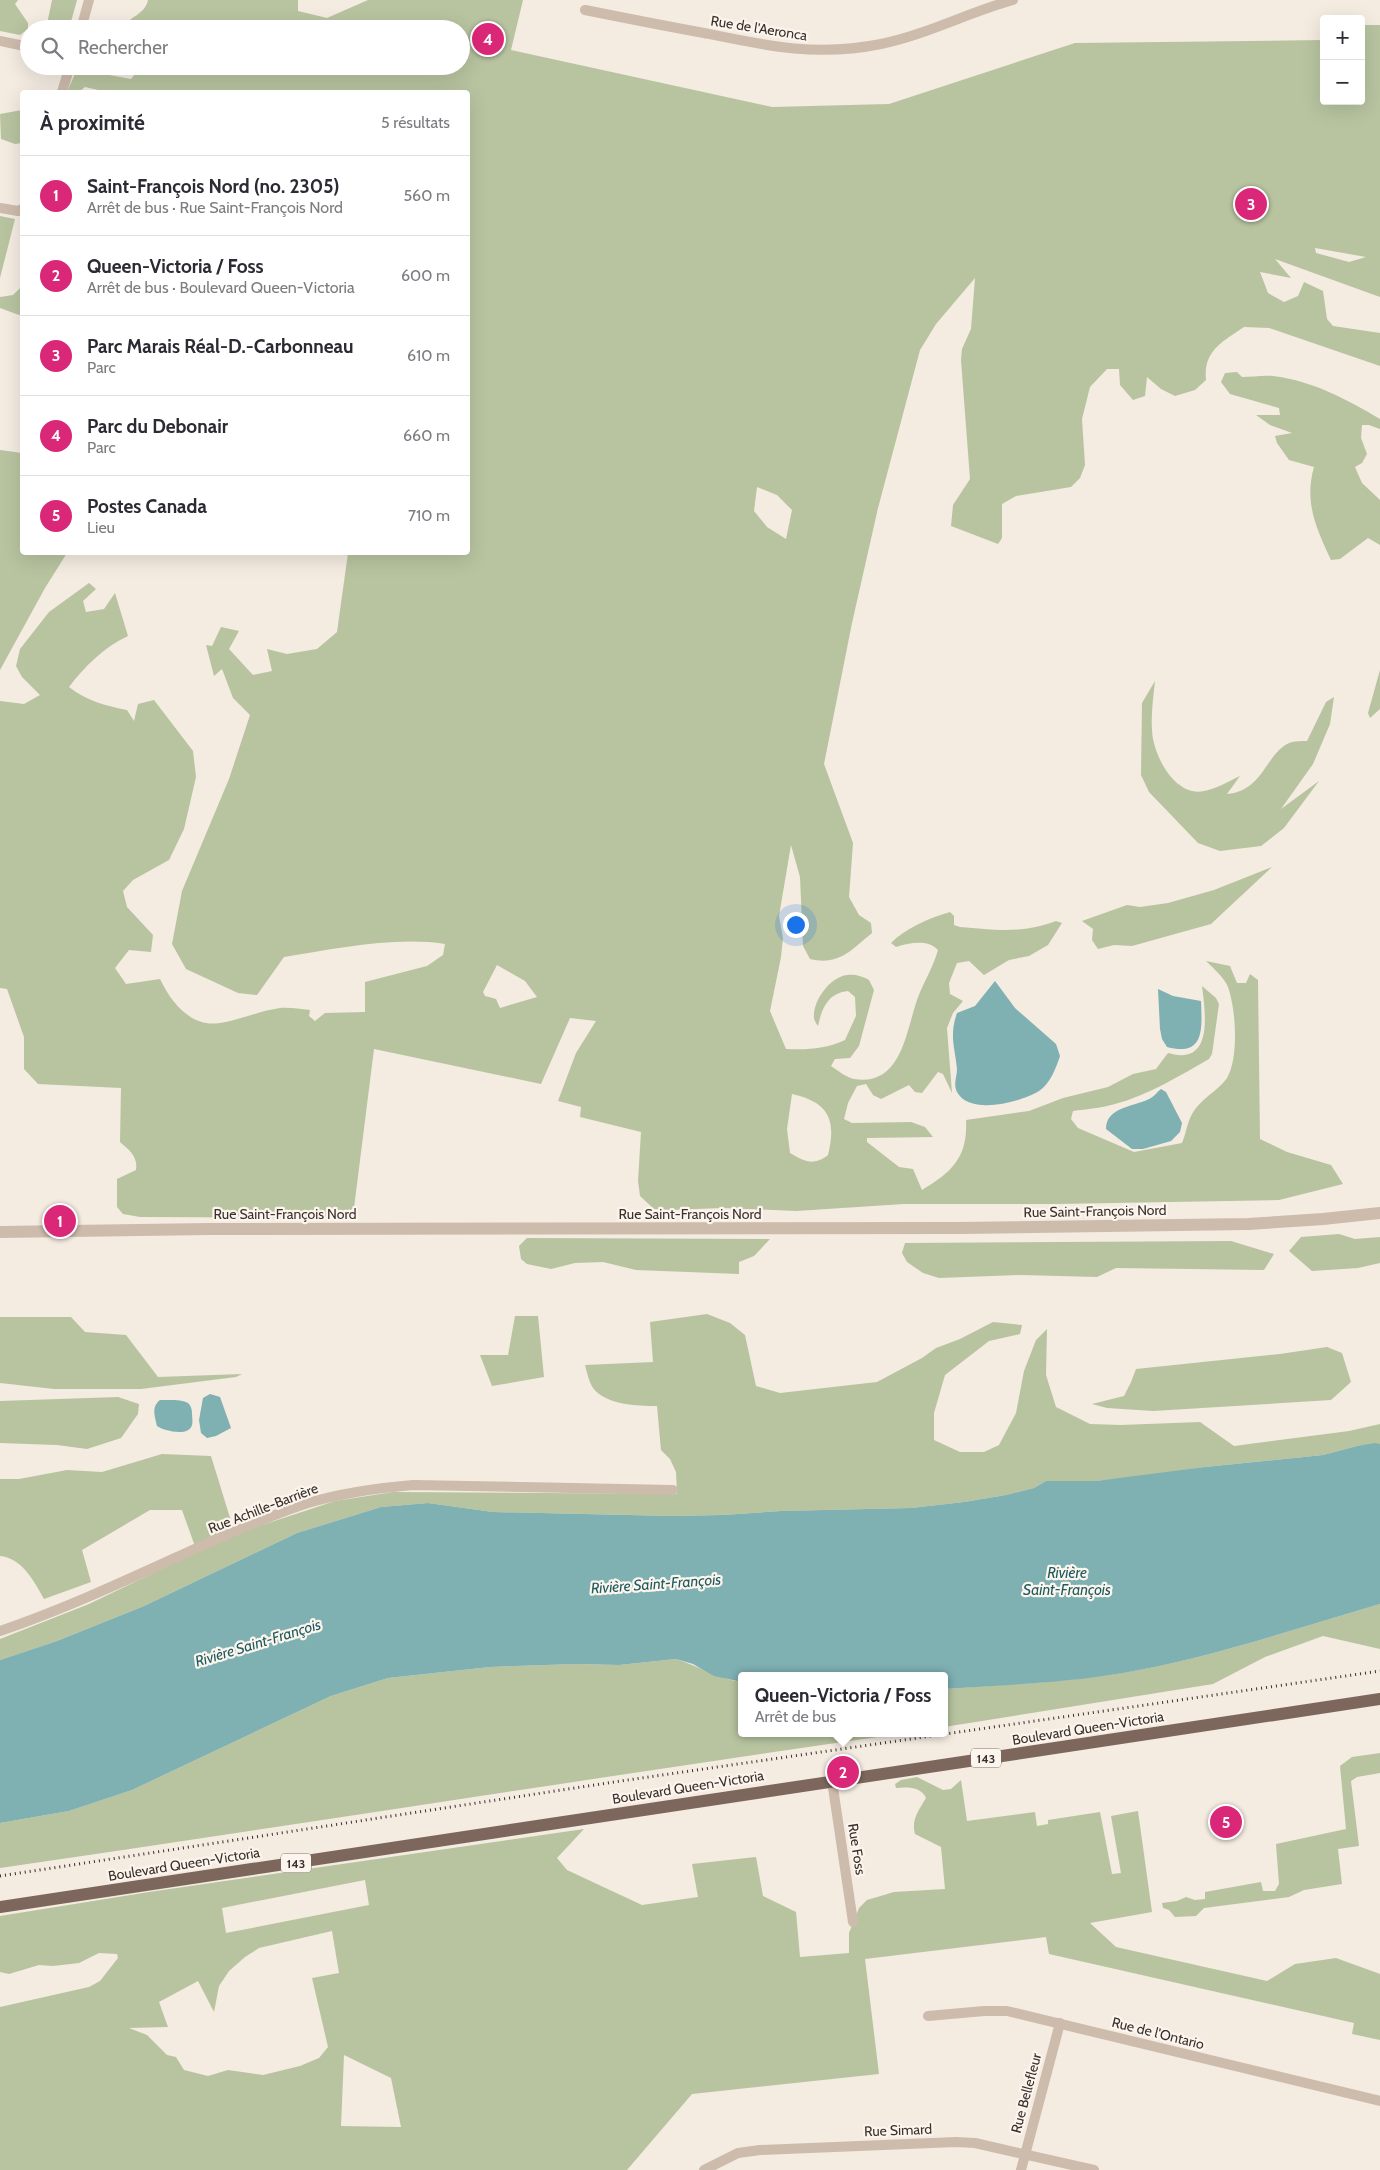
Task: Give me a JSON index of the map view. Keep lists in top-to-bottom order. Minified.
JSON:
{"streets":{"main road":["Boulevard Queen-Victoria","143"],"street":["Rue de l'Aeronca","Rue Saint-François Nord","Rue Achille-Barrière","Rue Foss","Rue de l'Ontario","Rue Bellefleur","Rue Simard"]},"crossings":[["Boulevard Queen-Victoria","Rue Foss"],["Rue de l'Ontario","Rue Bellefleur"],["Rue Bellefleur","Rue Simard"]],"water":["Rivière Saint-François"],"page":{"map_buttons":["+","−"],"search":"Rechercher","pins":["4","3","1","2","5"],"heading":["À proximité","5 résultats"],"list":[{"mark":"1","name":"Saint-François Nord (no. 2305)","note":"Arrêt de bus · Rue Saint-François Nord","value":"560 m"},{"mark":"2","name":"Queen-Victoria / Foss","note":"Arrêt de bus · Boulevard Queen-Victoria","value":"600 m"},{"mark":"3","name":"Parc Marais Réal-D.-Carbonneau","note":"Parc","value":"610 m"},{"mark":"4","name":"Parc du Debonair","note":"Parc","value":"660 m"},{"mark":"5","name":"Postes Canada","note":"Lieu","value":"710 m"}],"popup":["Queen-Victoria / Foss","Arrêt de bus"]}}
